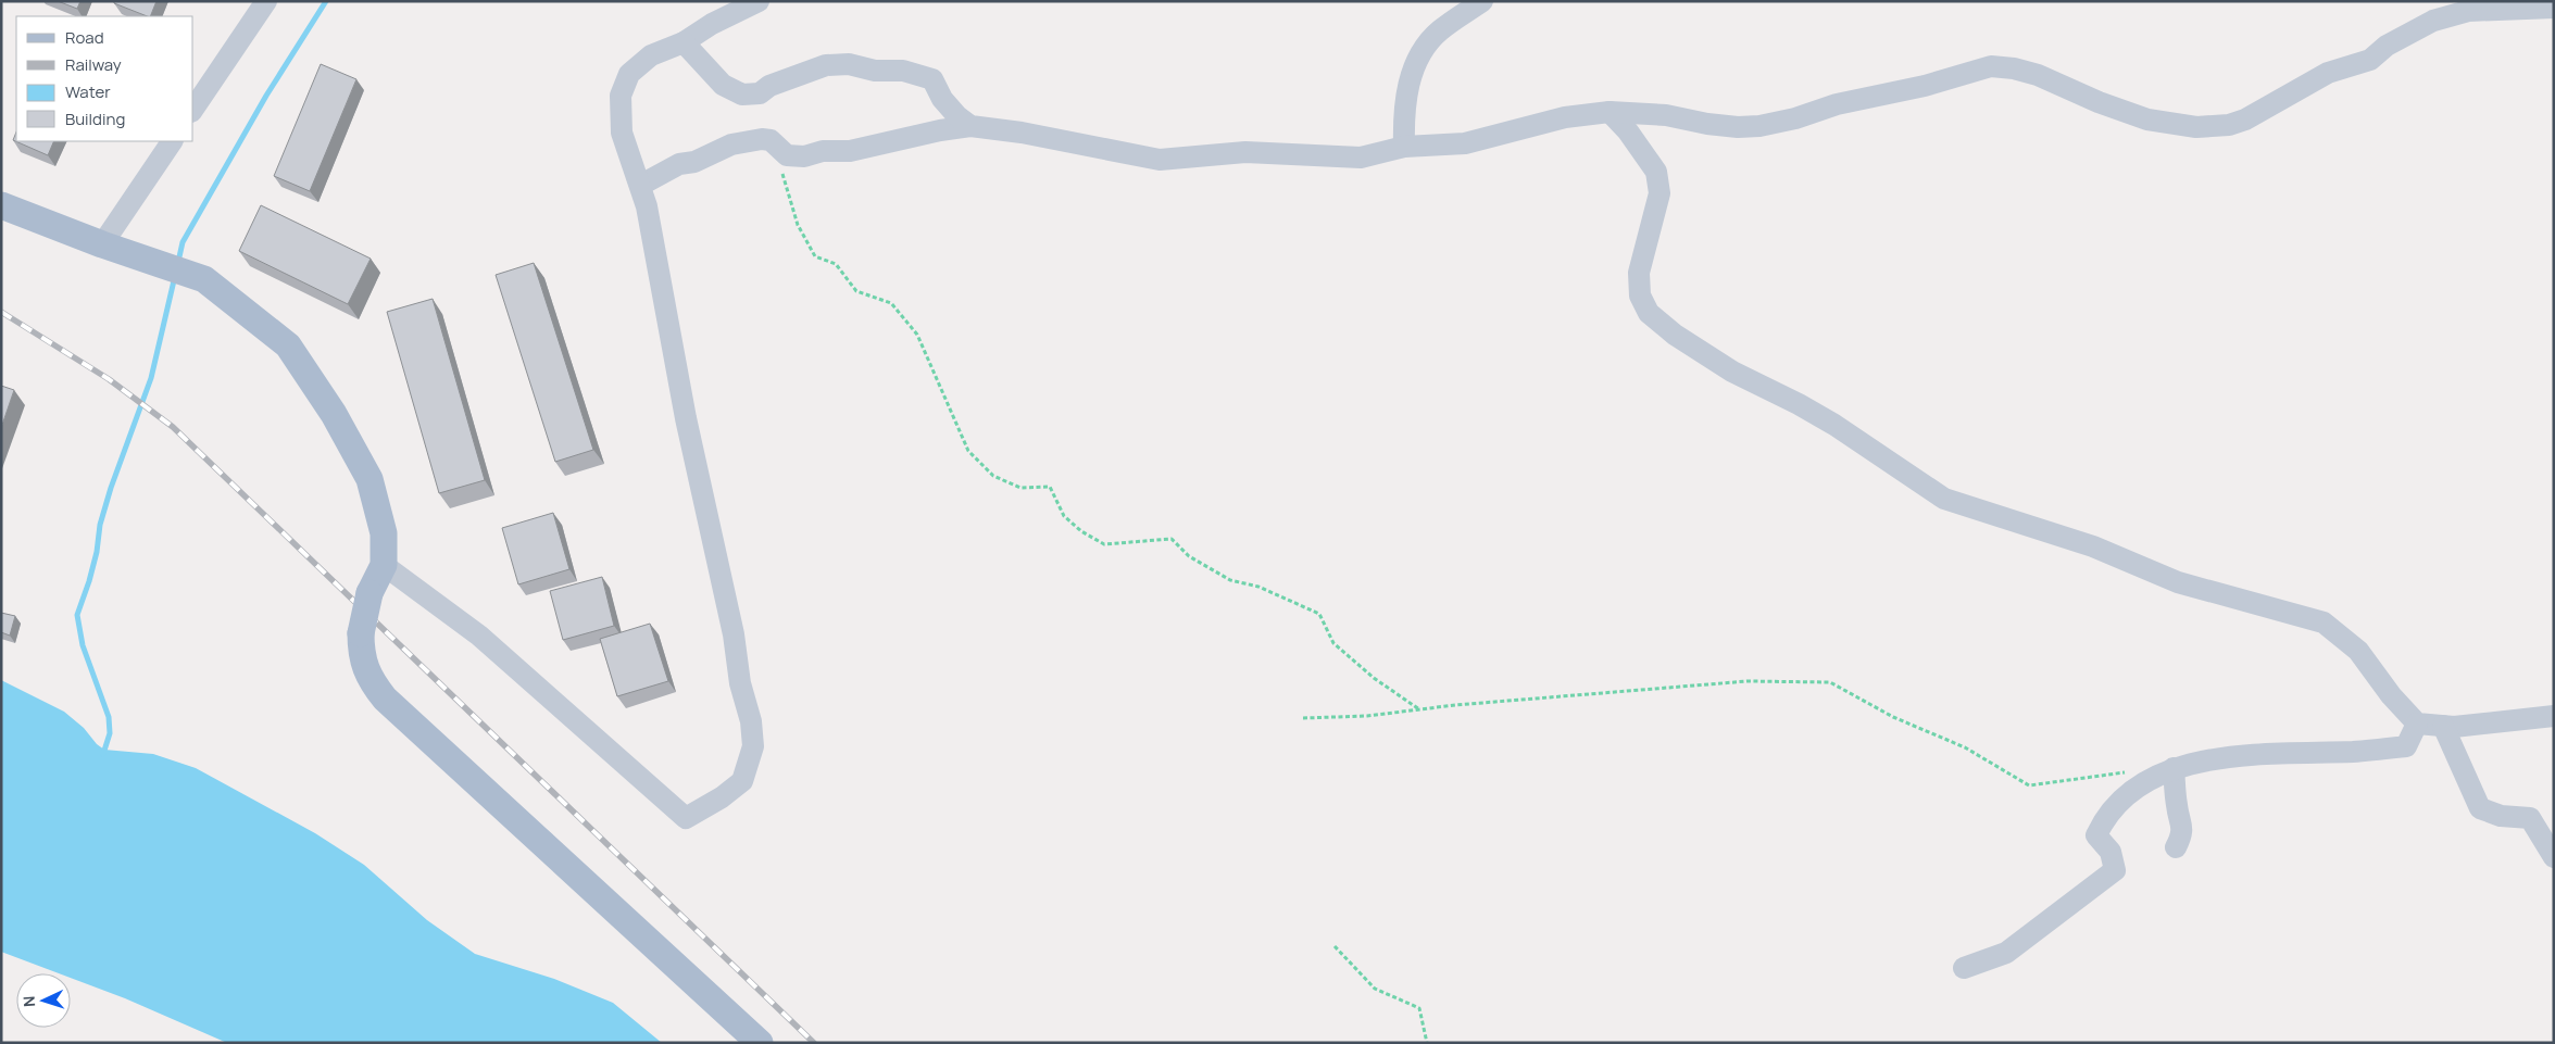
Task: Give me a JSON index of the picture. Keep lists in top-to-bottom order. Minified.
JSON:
{"legend":["Road","Railway","Water","Building"],"north":"left"}
